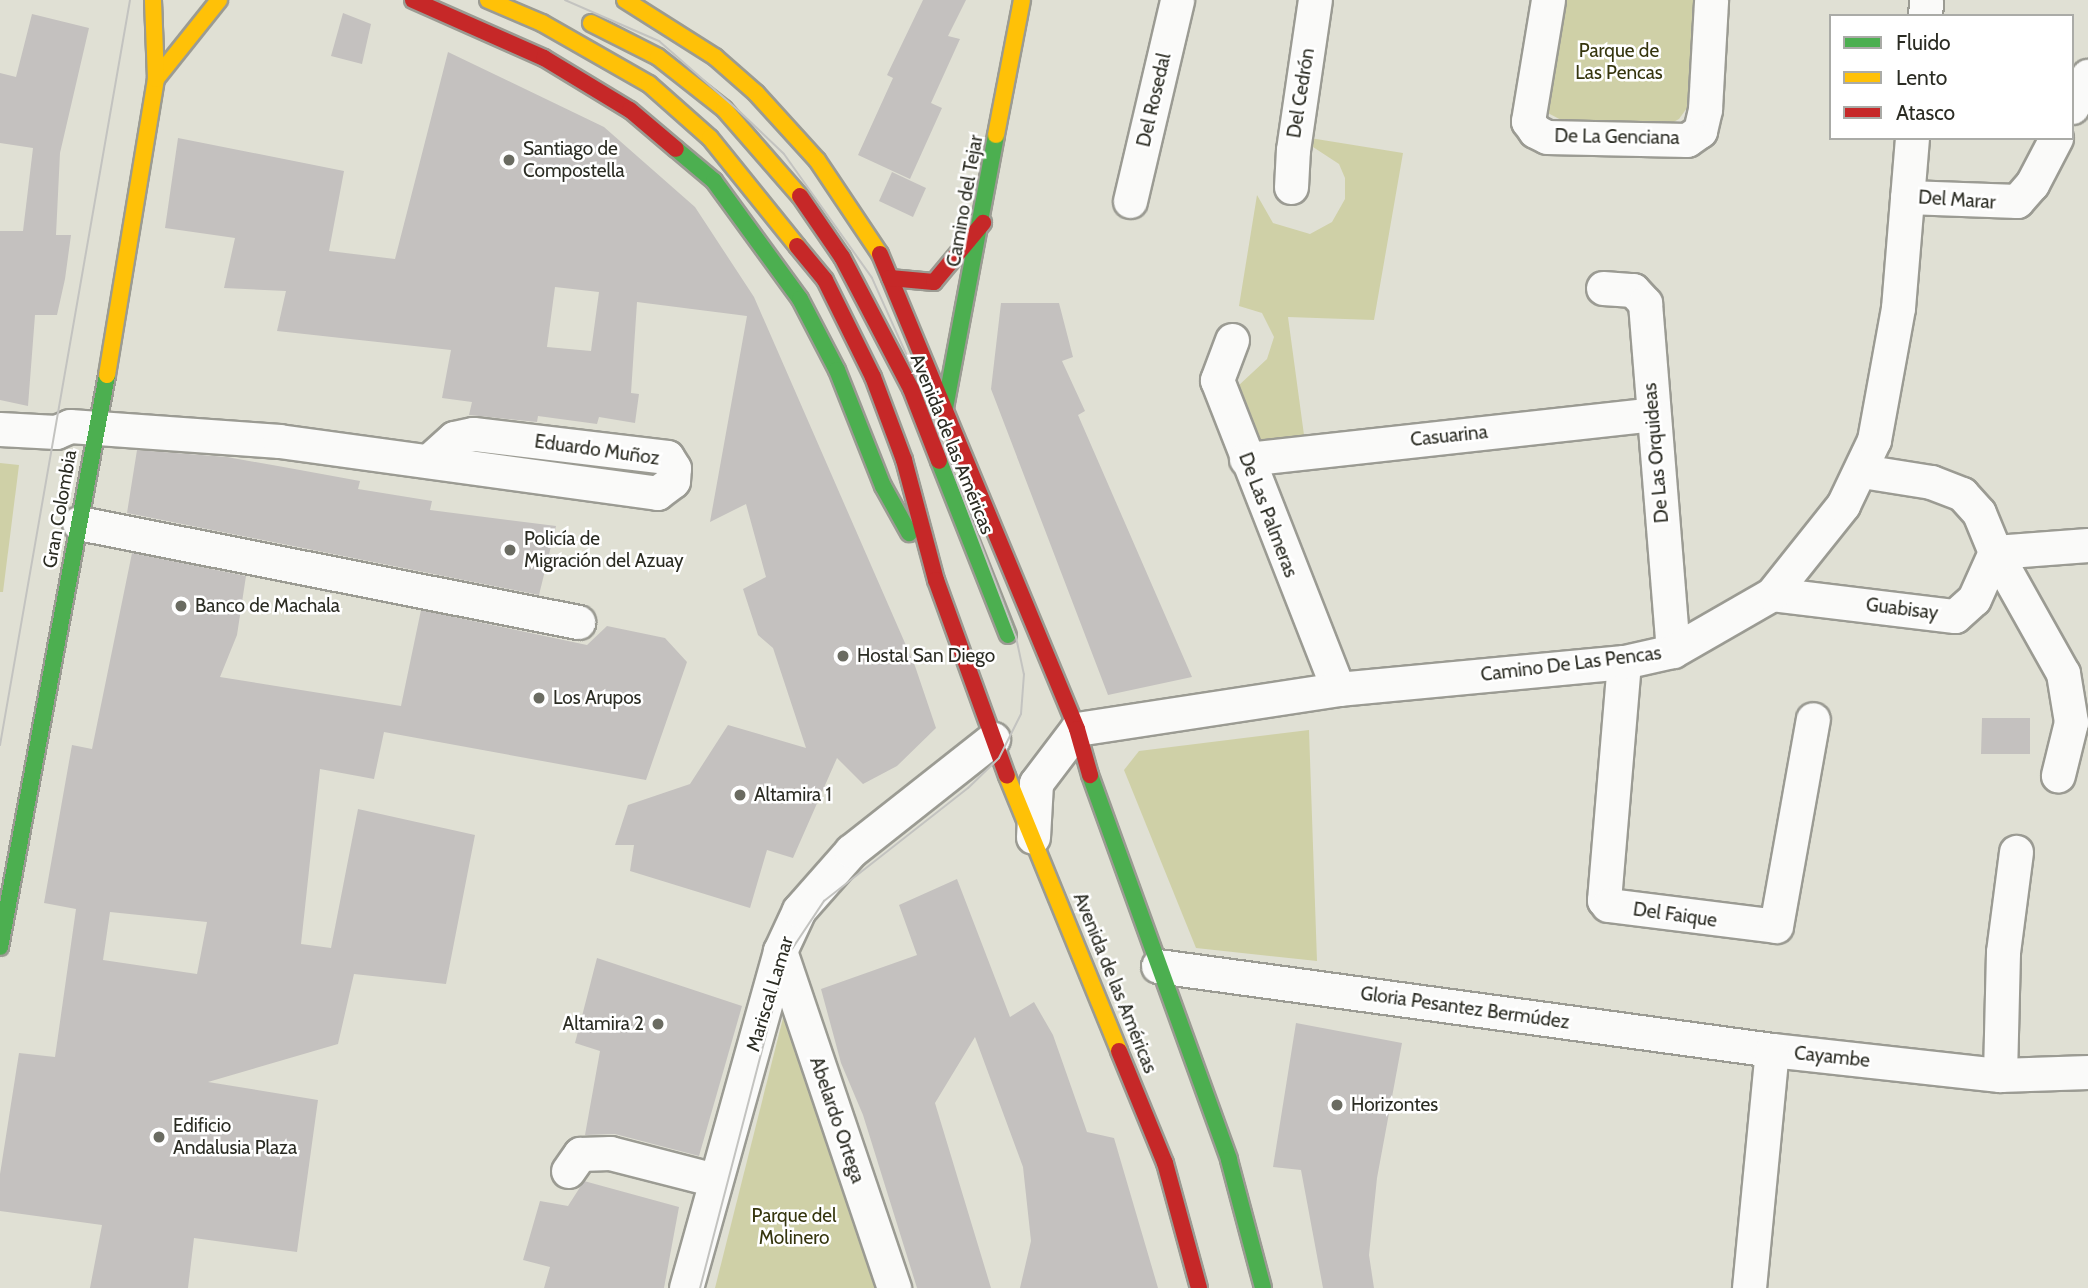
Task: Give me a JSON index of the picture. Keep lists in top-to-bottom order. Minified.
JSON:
{"streets":{"main road":["Camino del Tejar","Avenida de las Américas","Gran Colombia"],"street":["Del Cedrón","Del Rosedal","De La Genciana","Del Marar","Casuarina","Eduardo Muñoz","De Las Orquideas","De Las Palmeras","Guabisay","Camino De Las Pencas","Del Faique","Mariscal Lamar","Gloria Pesantez Bermúdez","Cayambe","Abelardo Ortega"]},"crossings":[["Del Marar","Camino De Las Pencas"],["Camino del Tejar","Avenida de las Américas"],["Casuarina","De Las Orquideas"],["Casuarina","De Las Palmeras"],["Avenida de las Américas","Camino De Las Pencas"],["Avenida de las Américas","Mariscal Lamar"],["Avenida de las Américas","Gloria Pesantez Bermúdez"],["Eduardo Muñoz","Gran Colombia"],["De Las Orquideas","Camino De Las Pencas"],["De Las Palmeras","Camino De Las Pencas"],["Guabisay","Camino De Las Pencas"],["Camino De Las Pencas","Del Faique"],["Mariscal Lamar","Abelardo Ortega"],["Gloria Pesantez Bermúdez","Cayambe"]],"parks":["Parque de Las Pencas","Parque del Molinero"],"places":["Santiago de Compostella","Policía de Migración del Azuay","Banco de Machala","Hostal San Diego","Los Arupos","Altamira 1","Altamira 2","Horizontes","Edificio Andalusia Plaza"],"legend":["Fluido","Lento","Atasco"]}
